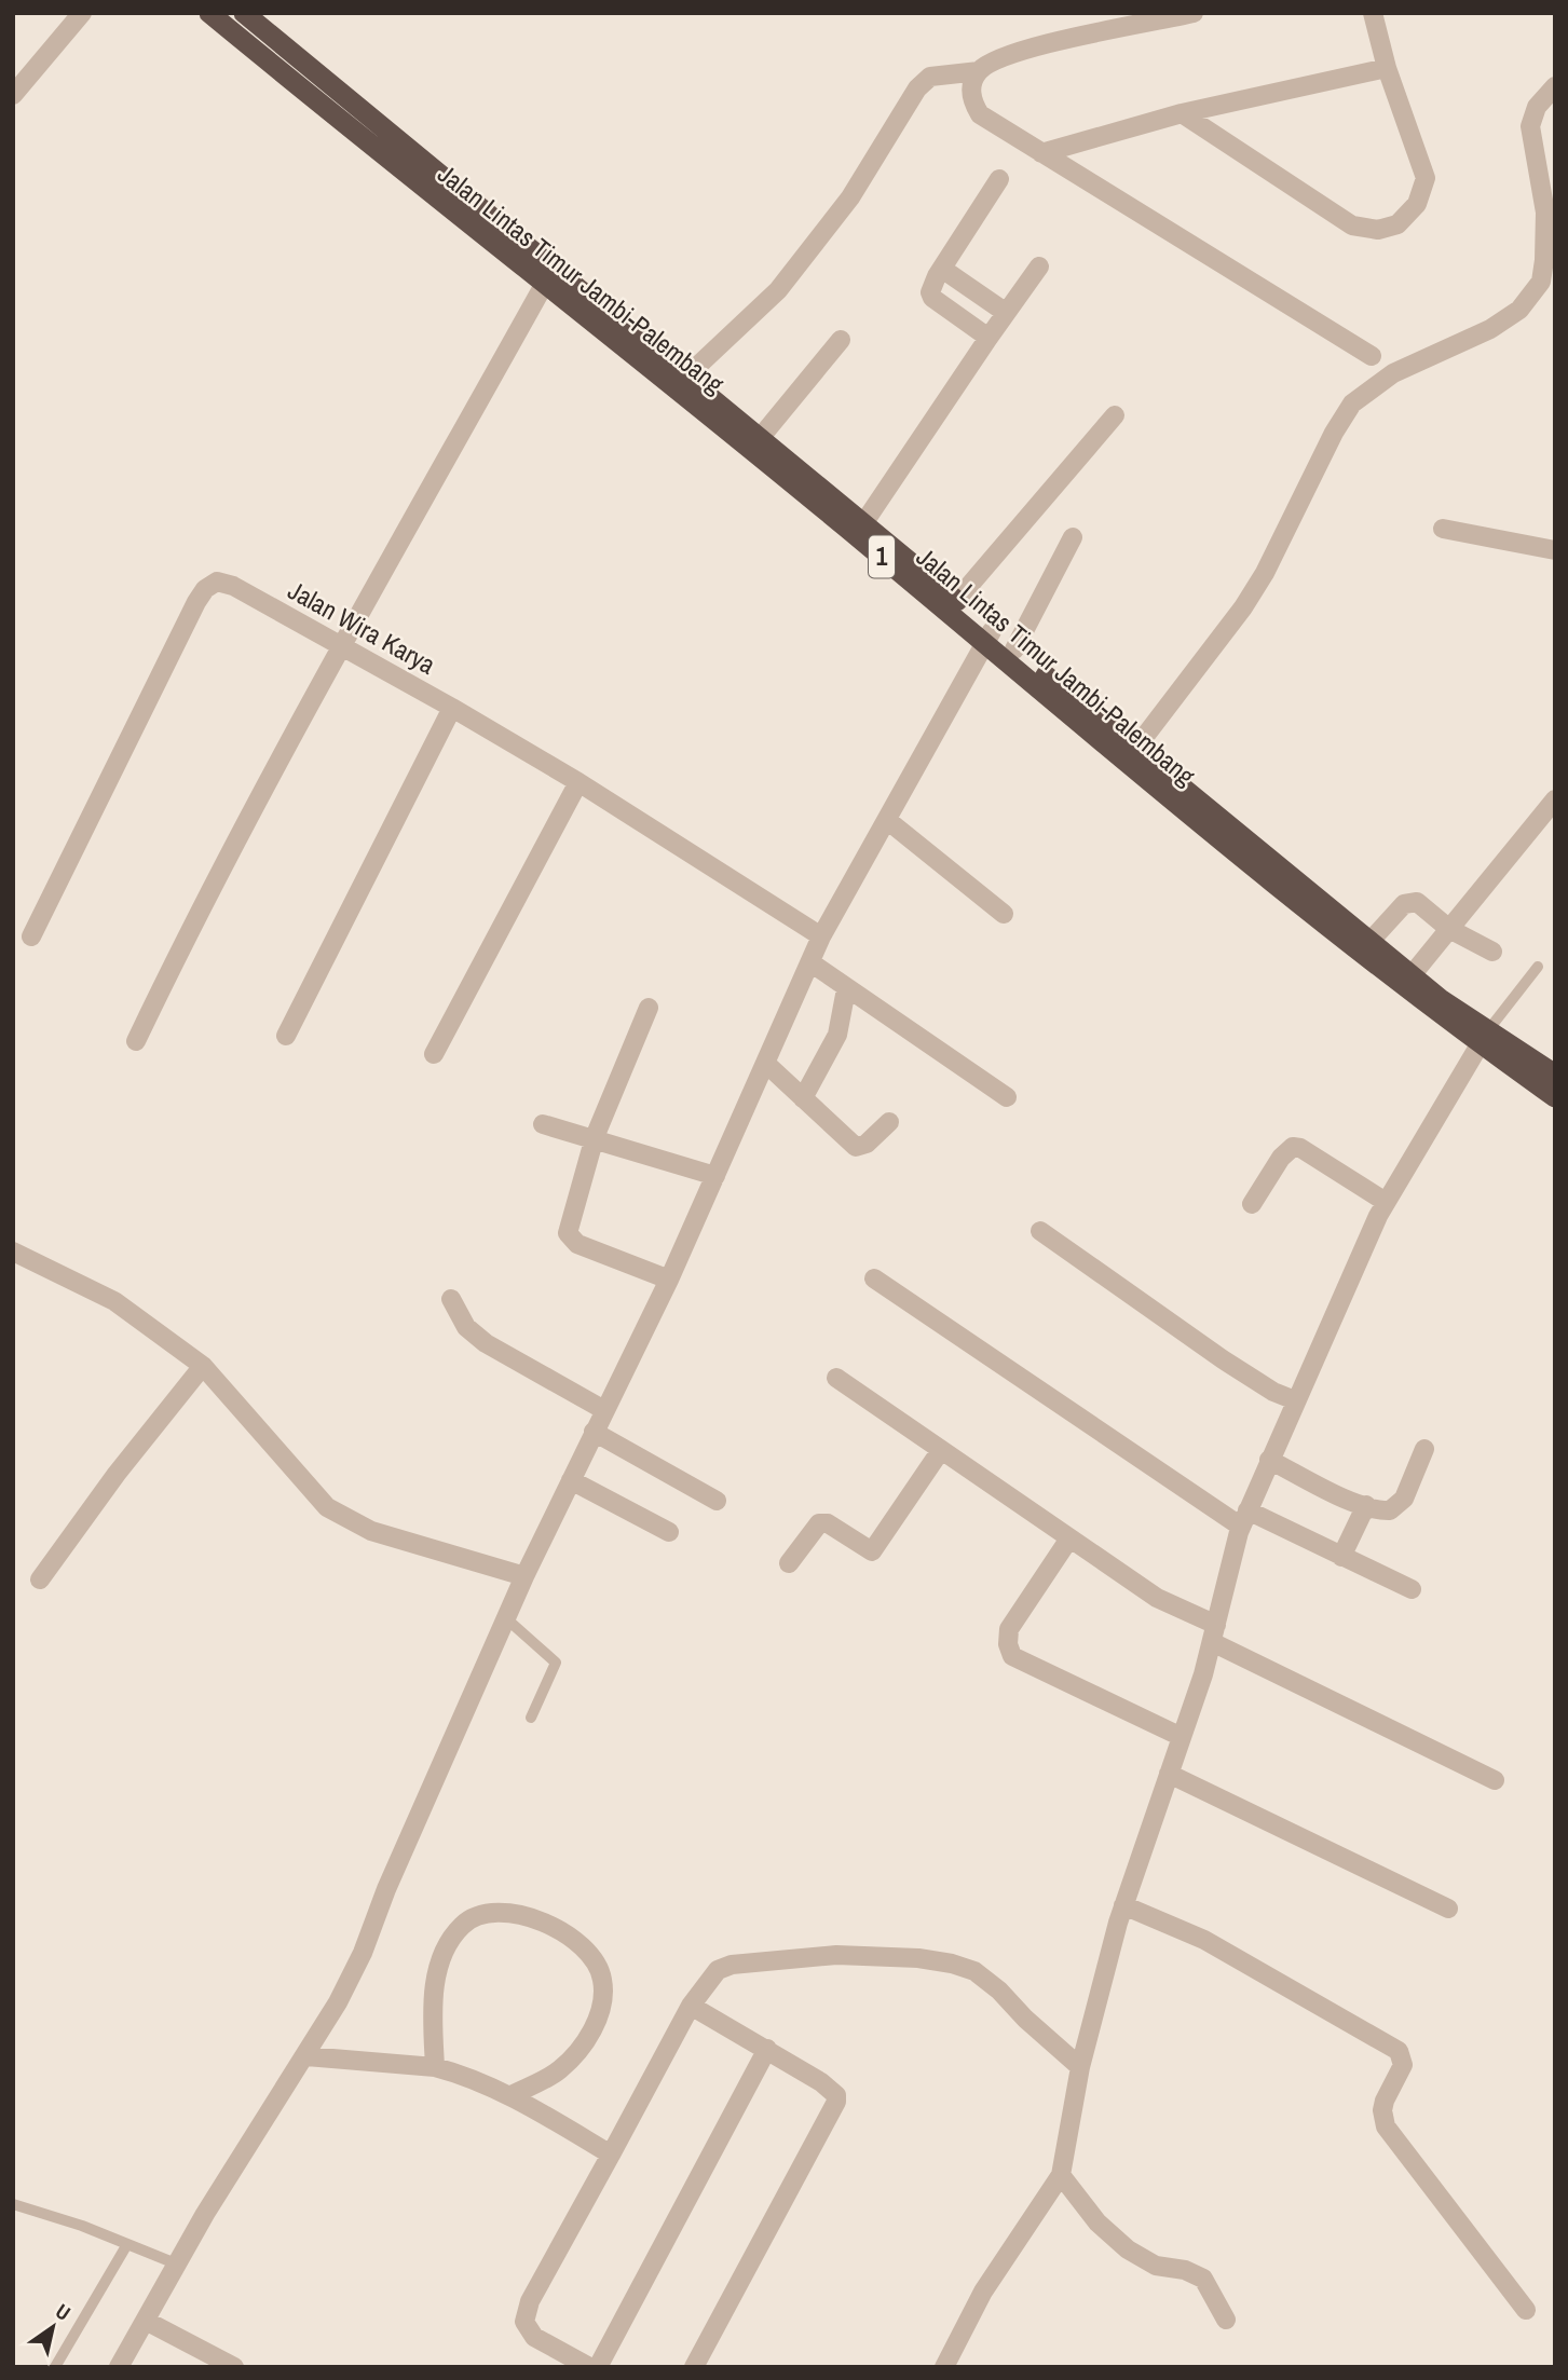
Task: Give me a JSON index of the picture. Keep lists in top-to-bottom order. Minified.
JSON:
{"streets":{"highway":["Jalan Lintas Timur Jambi-Palembang","1"],"street":["Jalan Wira Karya"]},"north":"top right"}
